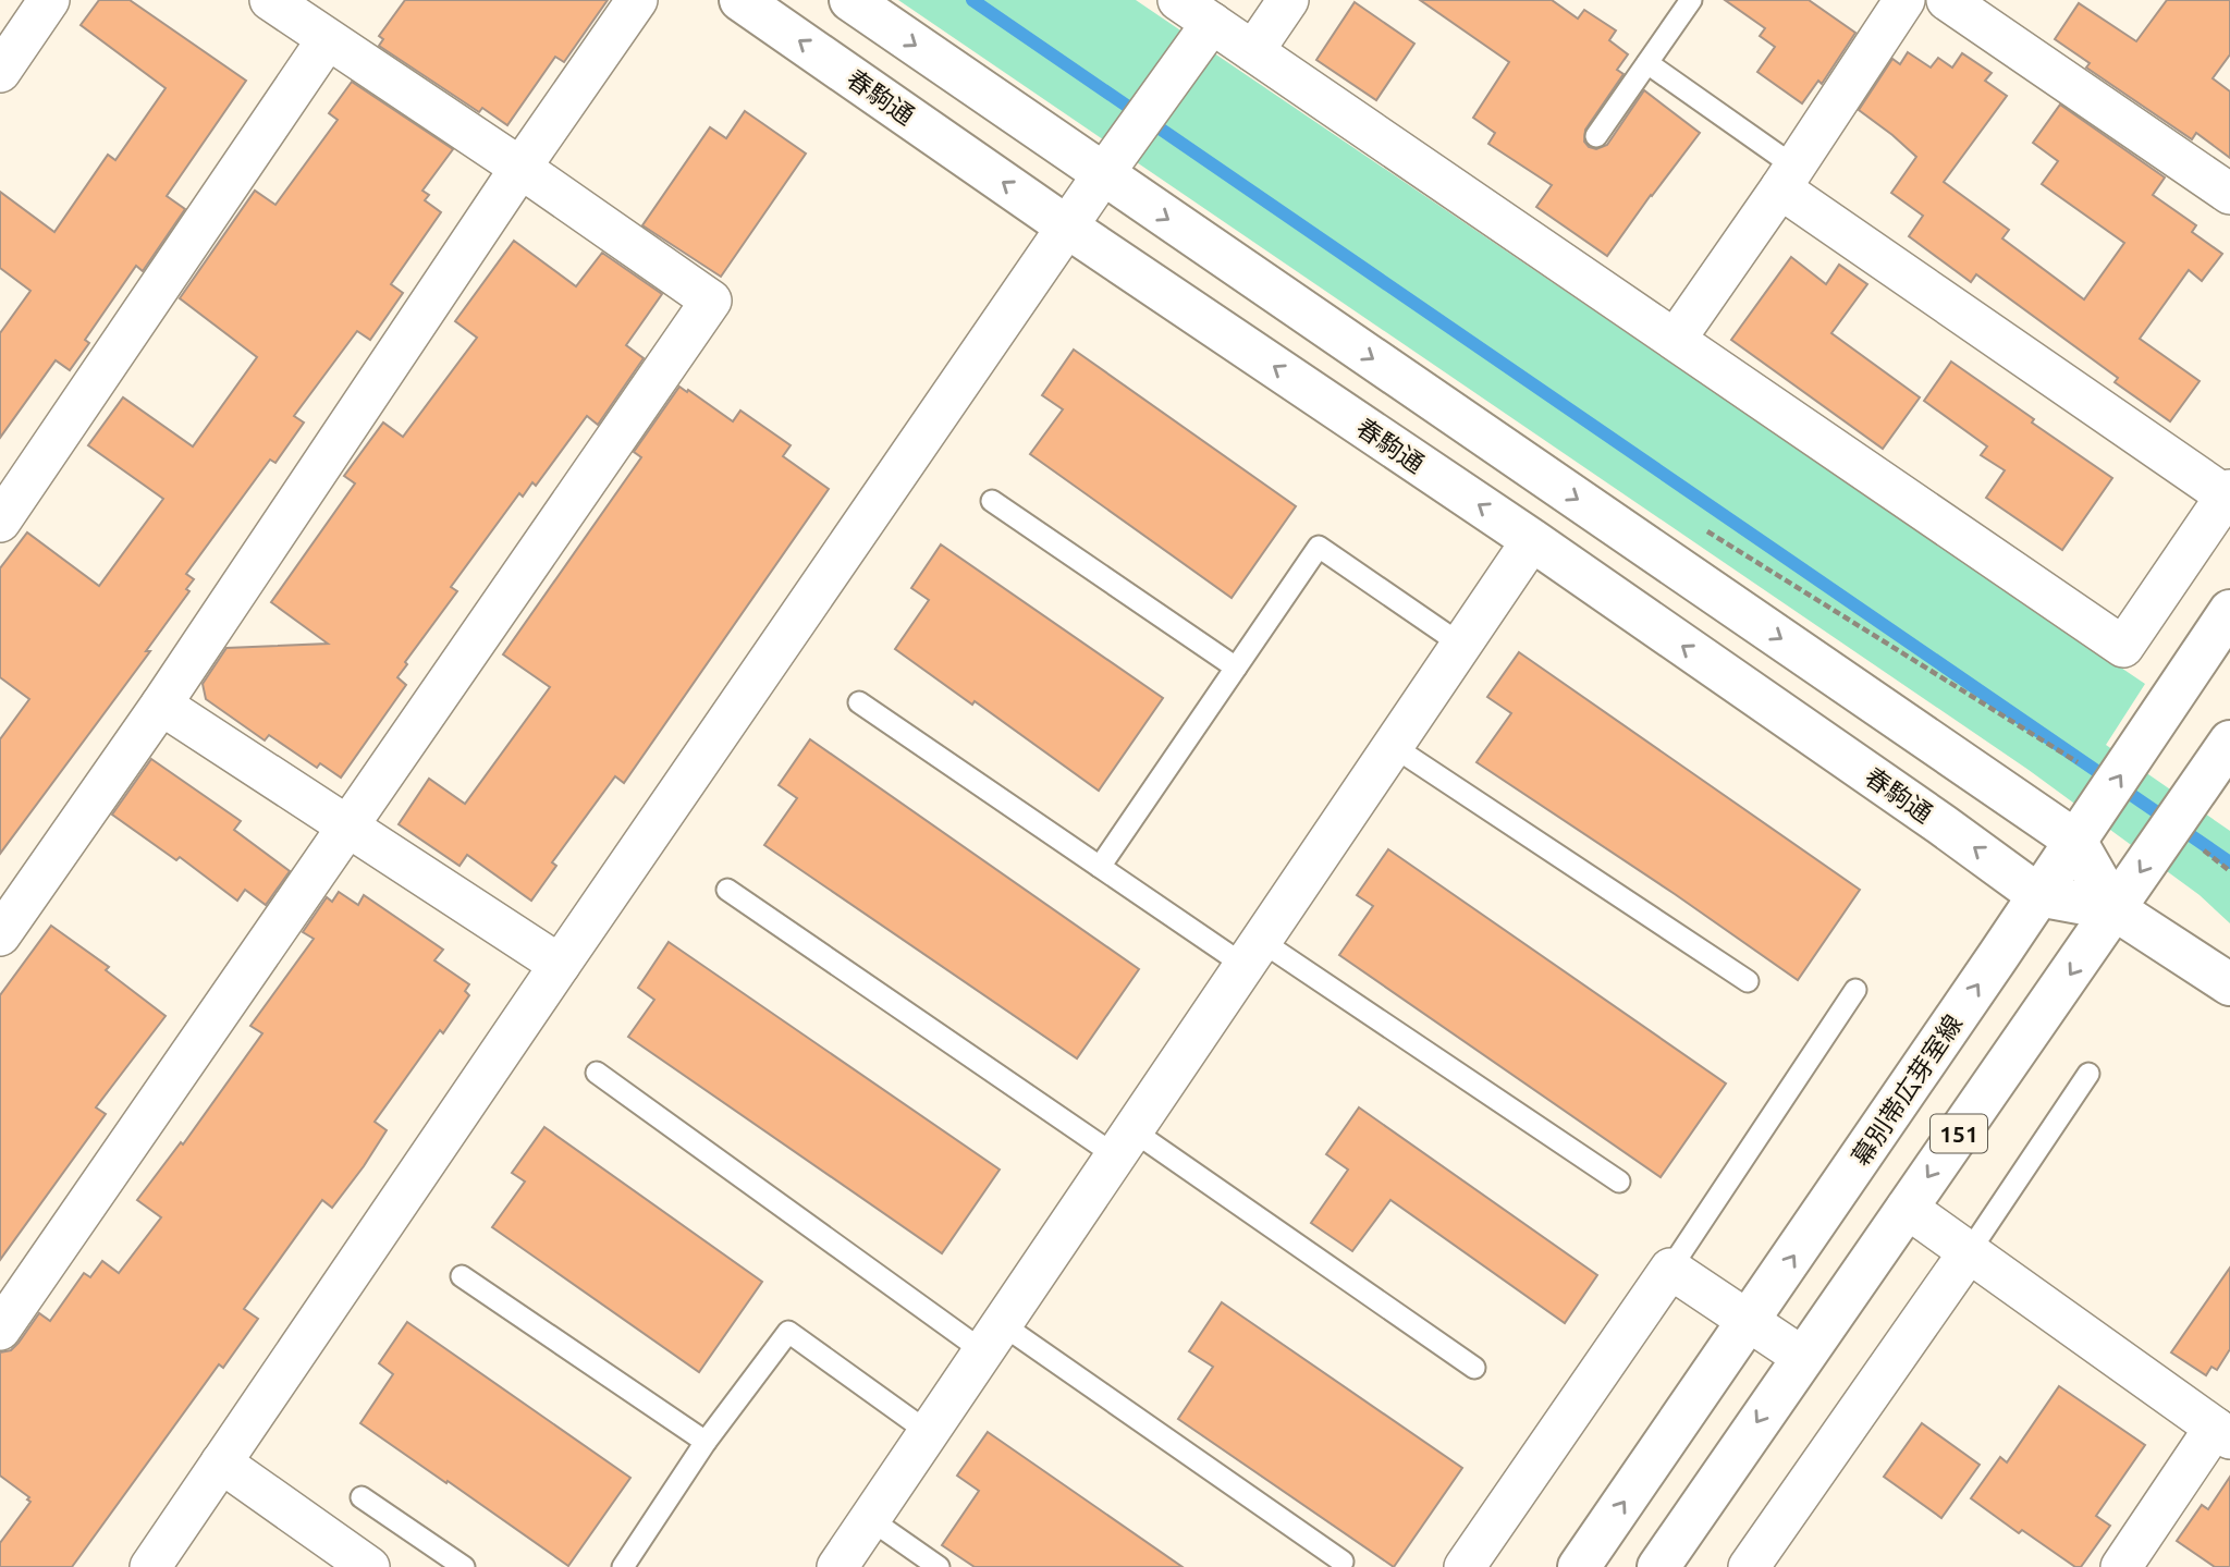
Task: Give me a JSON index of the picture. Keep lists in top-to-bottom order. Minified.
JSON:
{"streets":{"street":["春駒通","幕別帯広芽室線","151"]},"crossings":[["春駒通","幕別帯広芽室線"]]}
